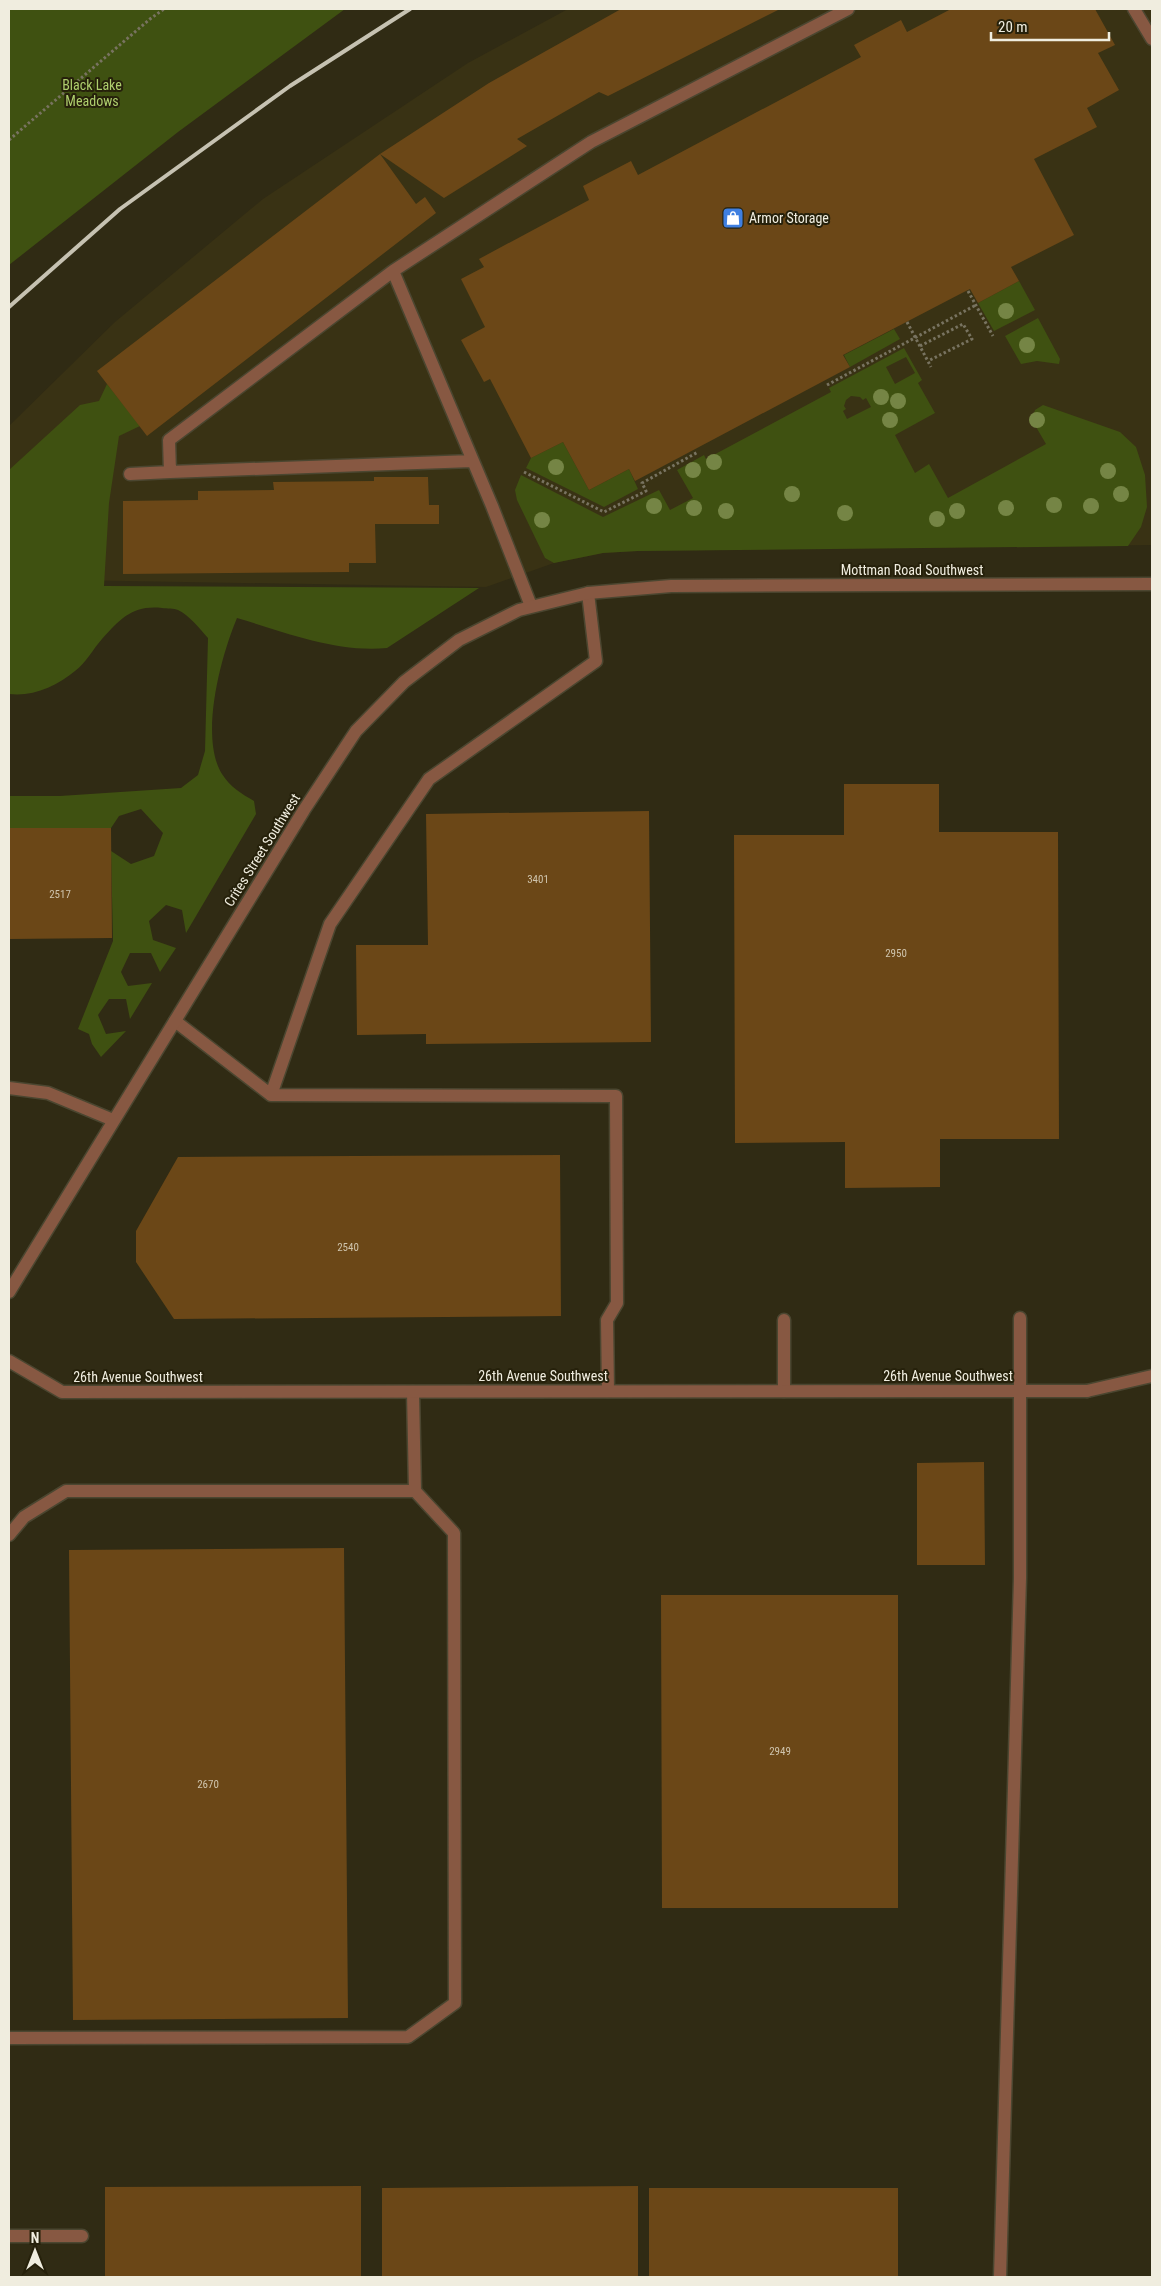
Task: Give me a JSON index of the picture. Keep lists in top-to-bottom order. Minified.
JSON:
{"streets":{"street":["Mottman Road Southwest","Crites Street Southwest","26th Avenue Southwest"]},"crossings":[["Mottman Road Southwest","Crites Street Southwest"]],"parks":["Black Lake Meadows"],"places":{"shop":["Armor Storage"]},"house_numbers":["3401","2517","2950","2540","2949","2670"],"scale_bar":"20 m","north":"top"}
